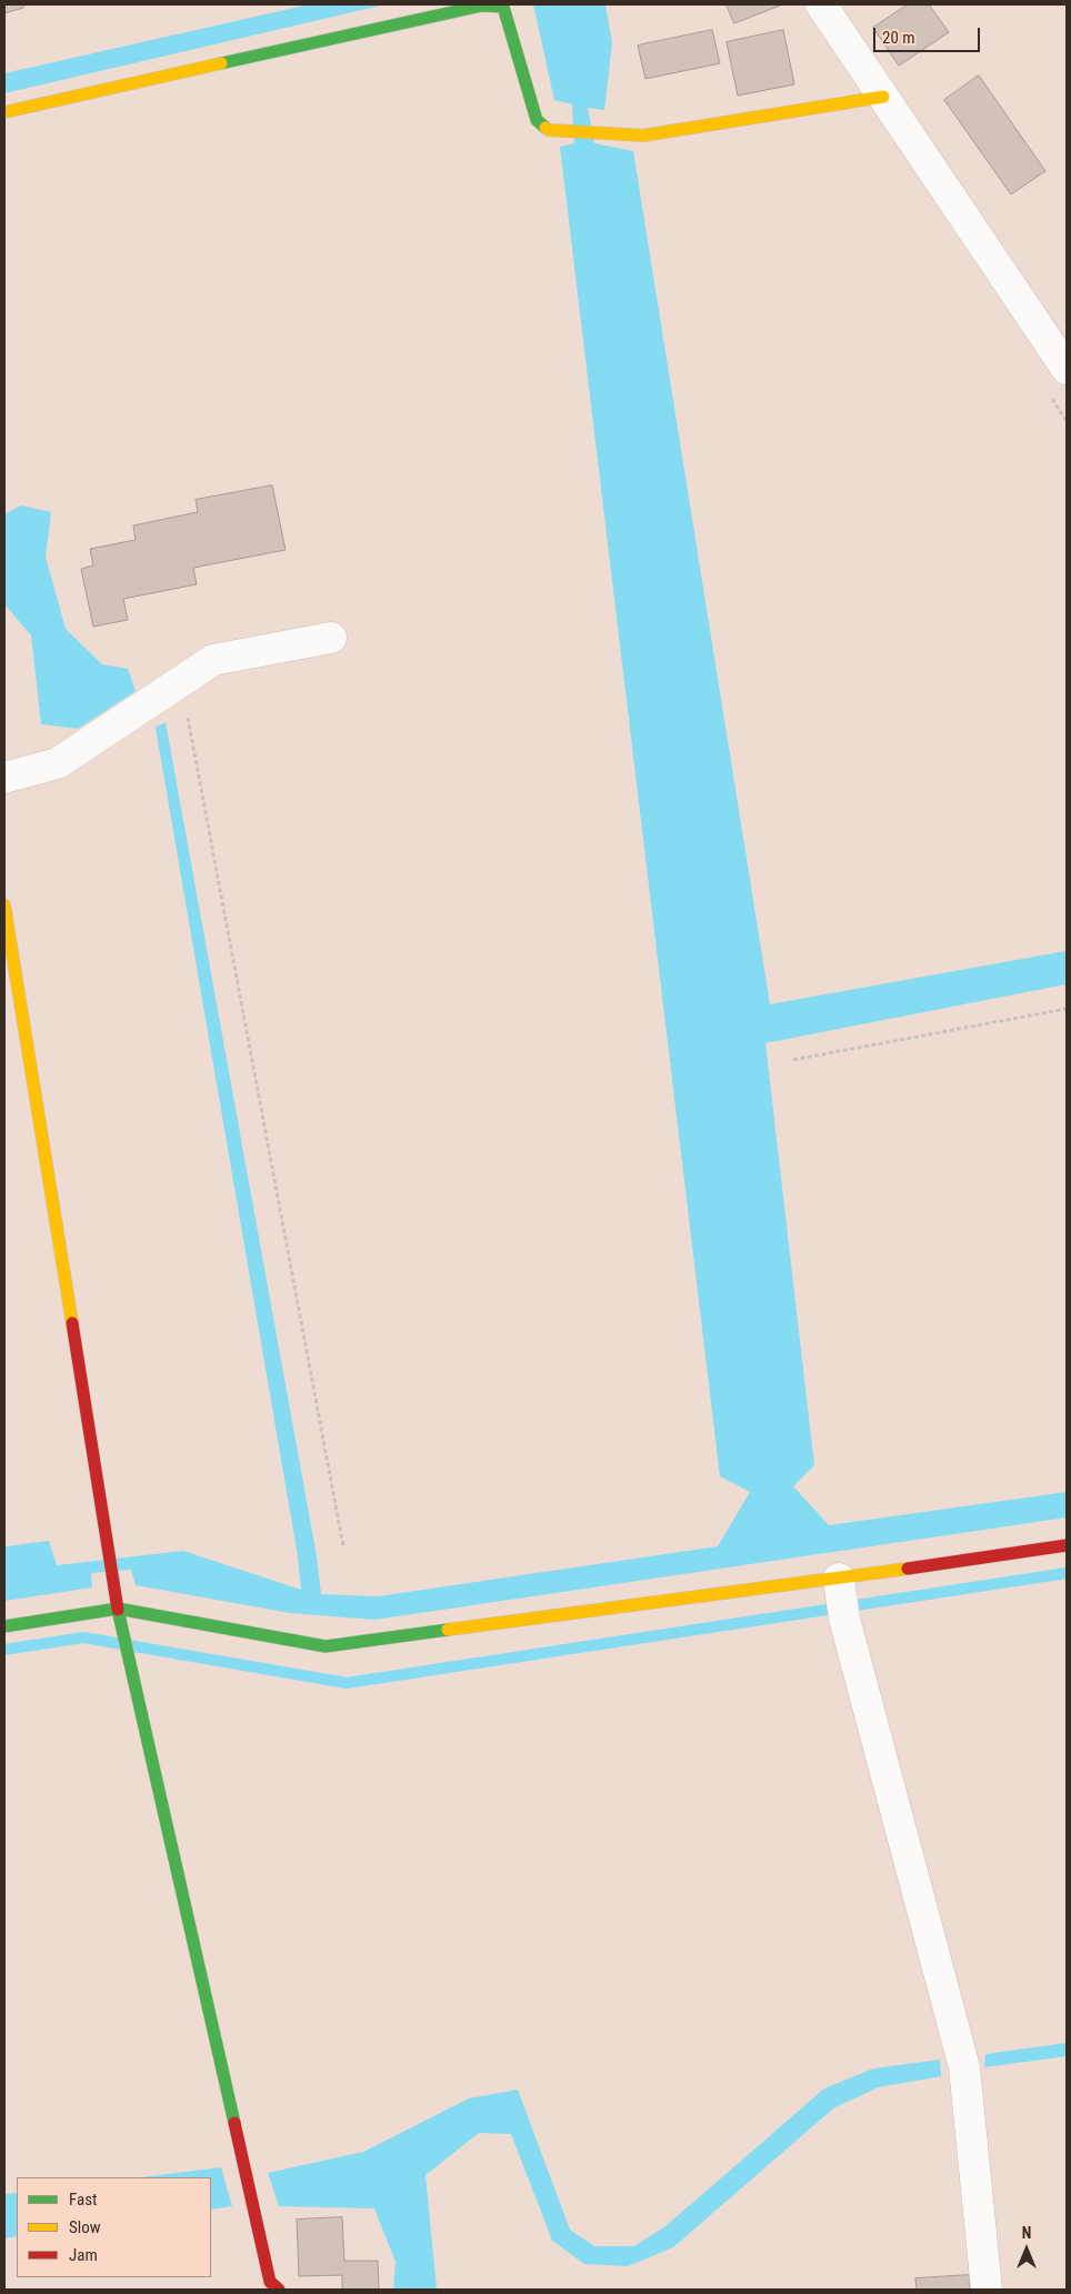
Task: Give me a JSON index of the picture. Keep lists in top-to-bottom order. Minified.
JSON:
{"legend":["Fast","Slow","Jam"],"scale_bar":"20 m","north":"top"}
